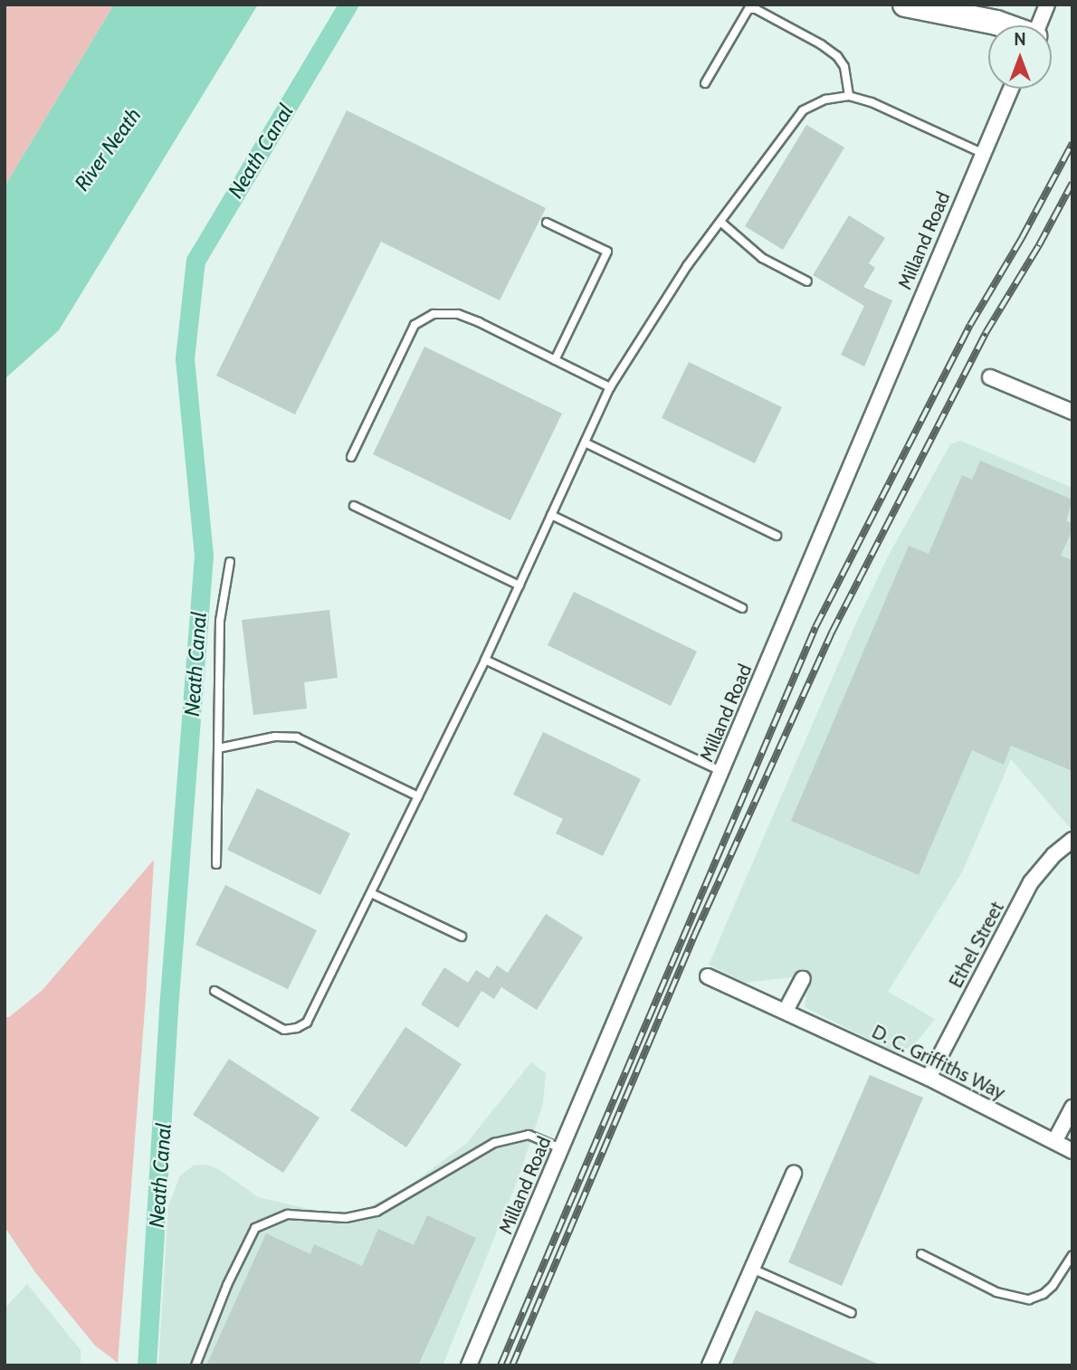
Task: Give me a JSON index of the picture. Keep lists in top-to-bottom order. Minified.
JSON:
{"streets":{"street":["Milland Road","Ethel Street","D. C. Griffiths Way"]},"crossings":[["Ethel Street","D. C. Griffiths Way"]],"water":["River Neath","Neath Canal"],"north":"top"}
